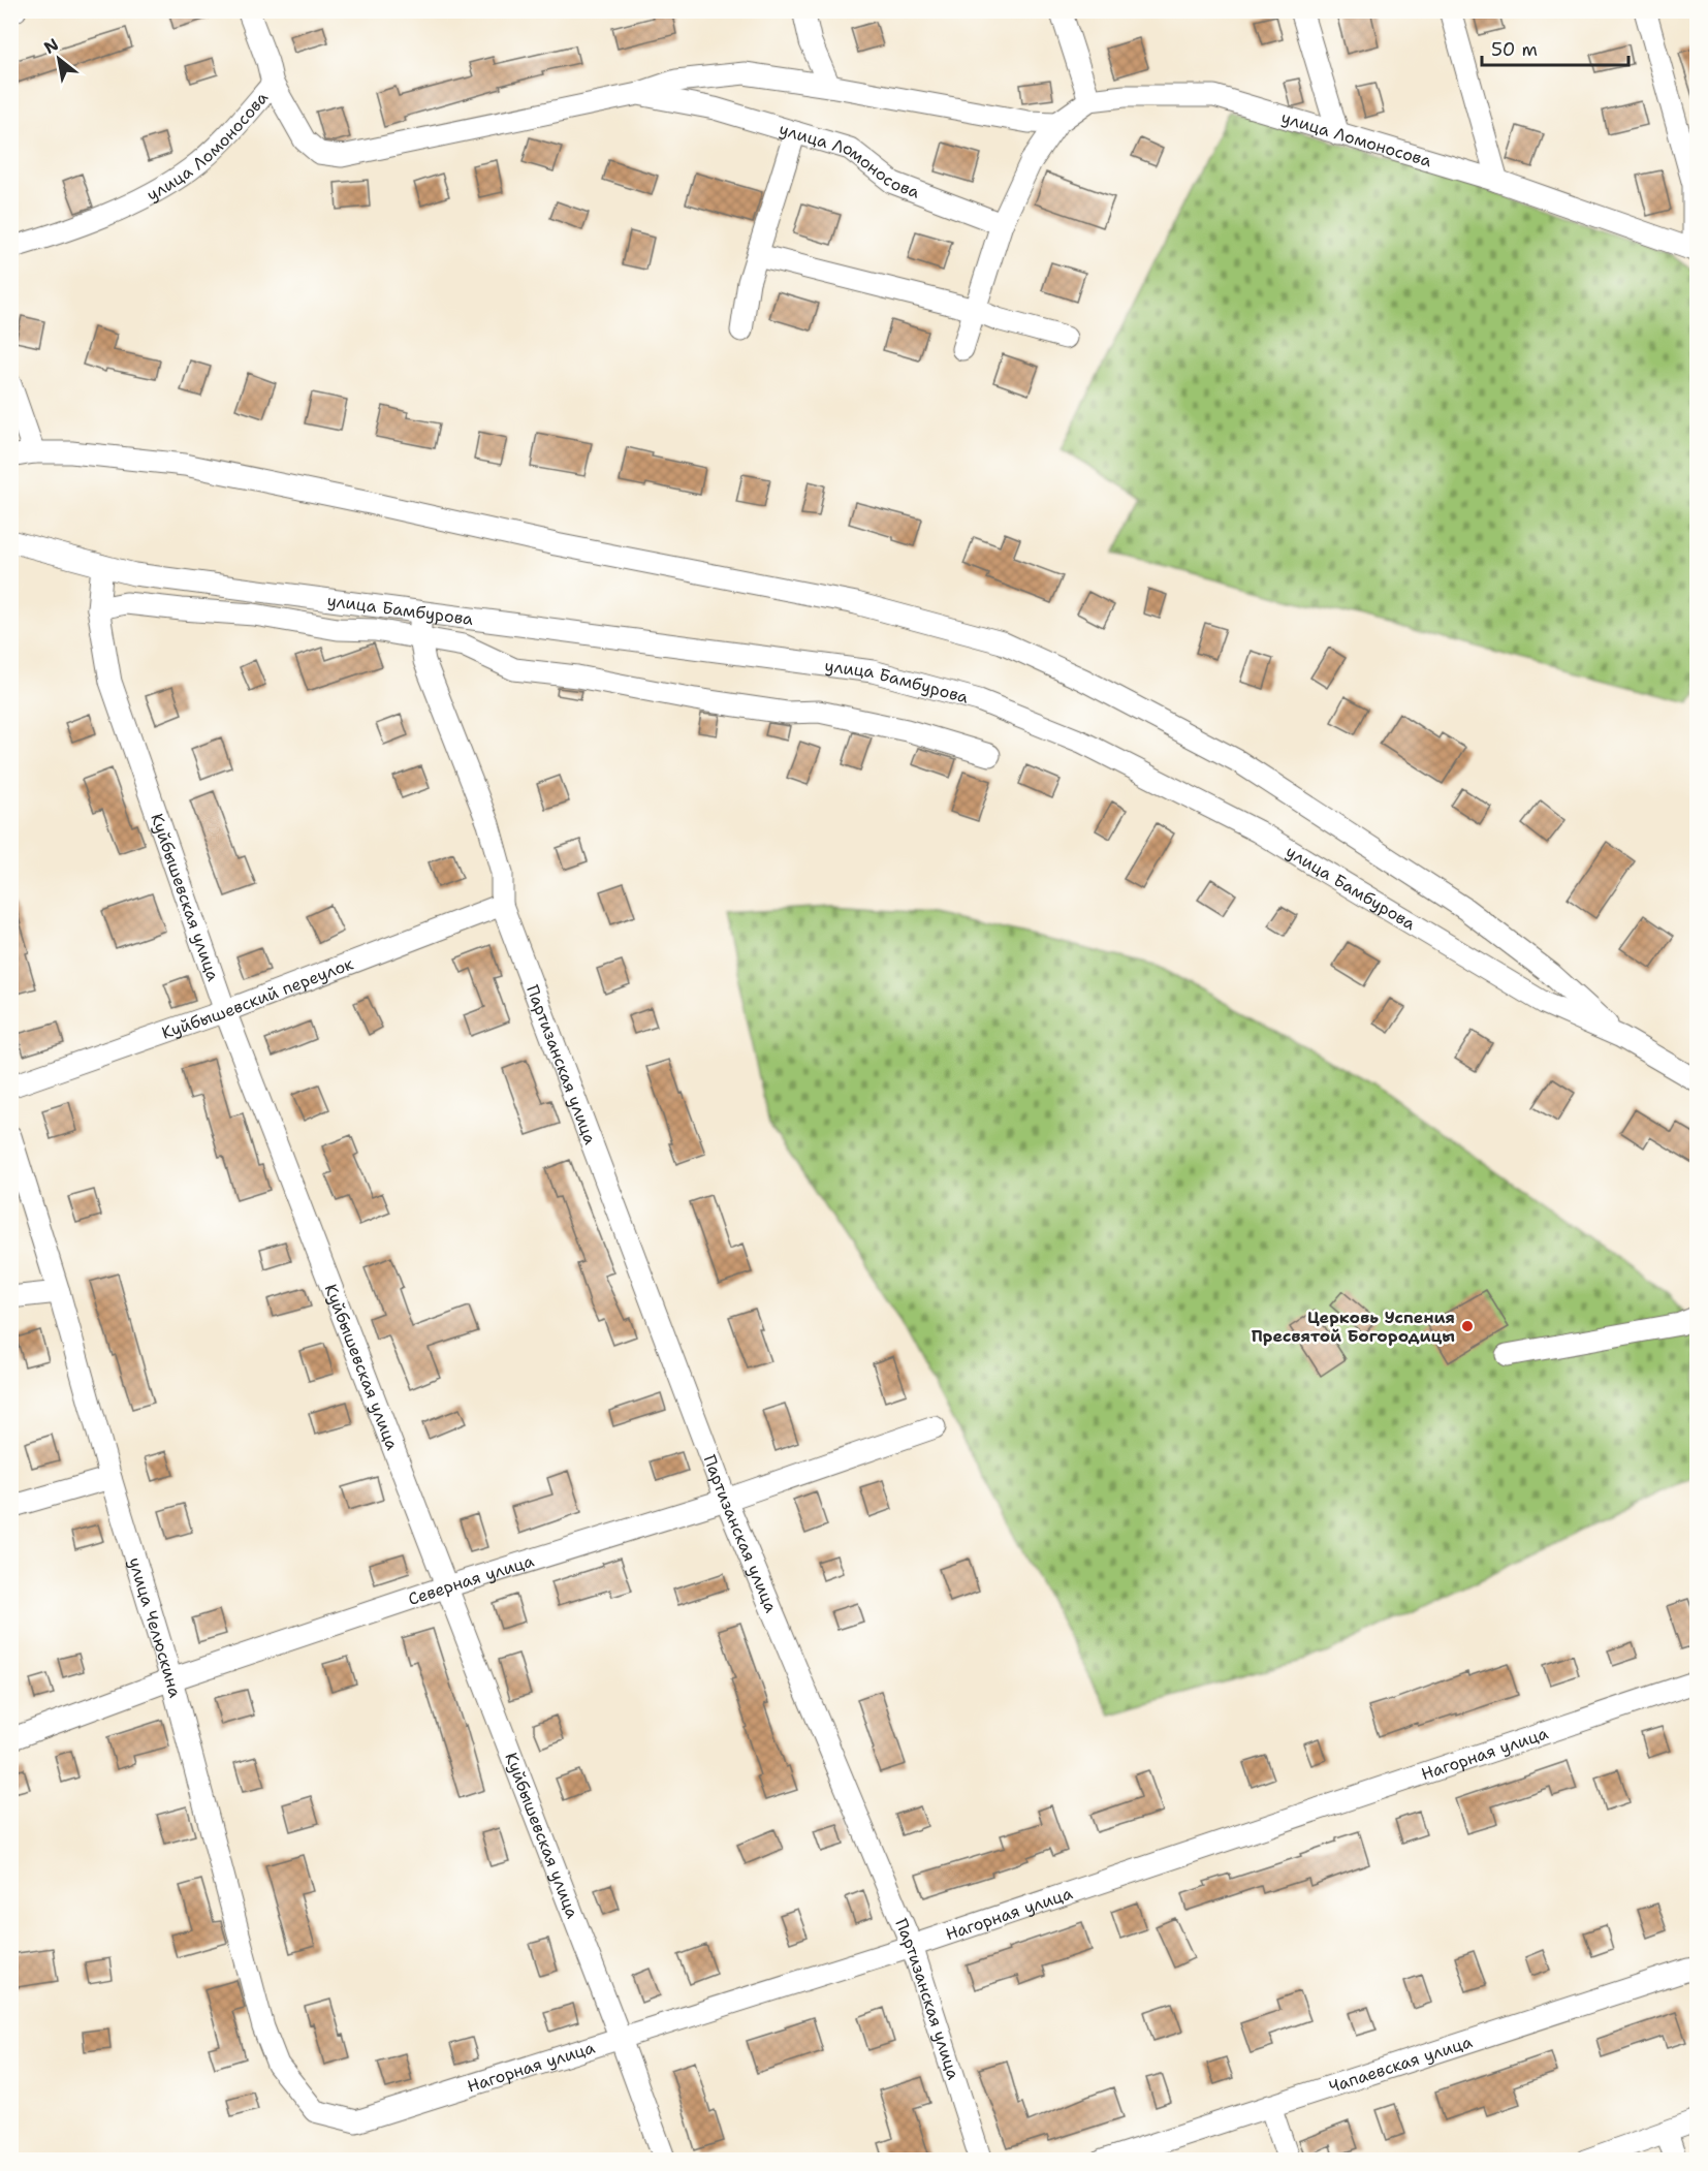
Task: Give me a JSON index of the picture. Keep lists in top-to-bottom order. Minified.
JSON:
{"streets":{"street":["улица Ломоносова","улица Бамбурова","Куйбышевская улица","Куйбышевский переулок","Партизанская улица","Северная улица","улица Челюскина","Нагорная улица","Чапаевская улица"]},"crossings":[["улица Бамбурова","Куйбышевская улица"],["Куйбышевская улица","Куйбышевский переулок"],["Куйбышевская улица","Северная улица"],["Куйбышевская улица","Нагорная улица"],["Куйбышевский переулок","Партизанская улица"],["Партизанская улица","Северная улица"],["Партизанская улица","Нагорная улица"],["Северная улица","улица Челюскина"],["улица Челюскина","Нагорная улица"]],"places":["Церковь Успения Пресвятой Богородицы"],"scale_bar":"50 m","north":"top left"}
